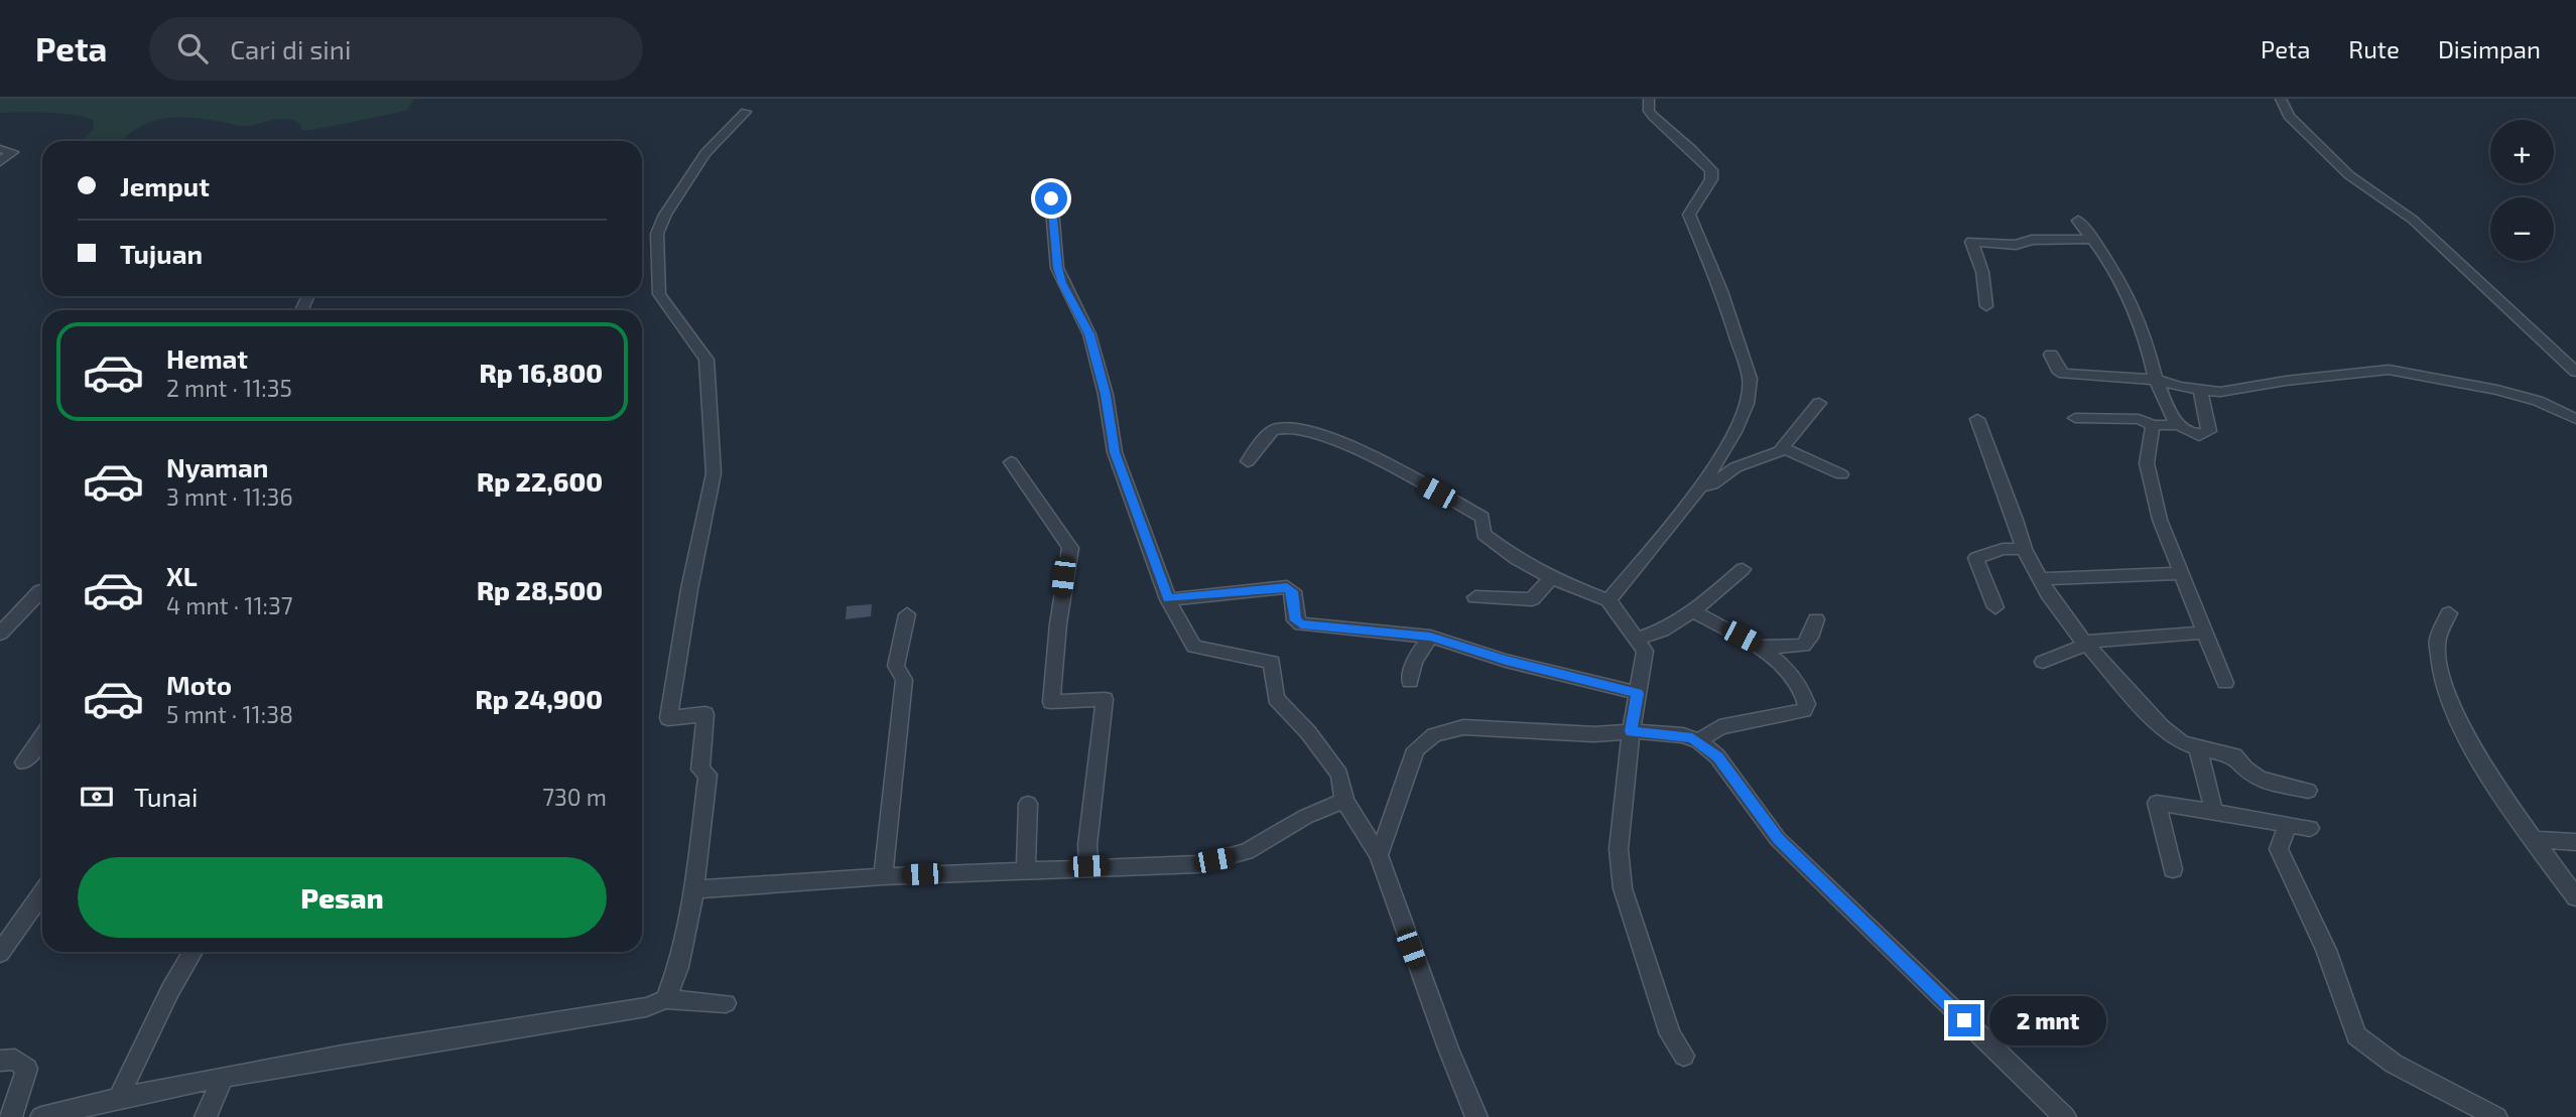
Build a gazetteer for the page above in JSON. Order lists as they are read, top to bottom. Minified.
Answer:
{"page":{"header":"Peta","search":"Cari di sini","nav":["Peta","Rute","Disimpan"],"map_buttons":["+","−"],"banner":["Jemput","Tujuan"],"list":[{"name":"Hemat","note":"2 mnt · 11:35","value":"Rp 16,800"},{"name":"Nyaman","note":"3 mnt · 11:36","value":"Rp 22,600"},{"name":"XL","note":"4 mnt · 11:37","value":"Rp 28,500"},{"name":"Moto","note":"5 mnt · 11:38","value":"Rp 24,900"}],"pay":["Tunai","730 m"],"buttons":"Pesan","bubble":"2 mnt"}}
